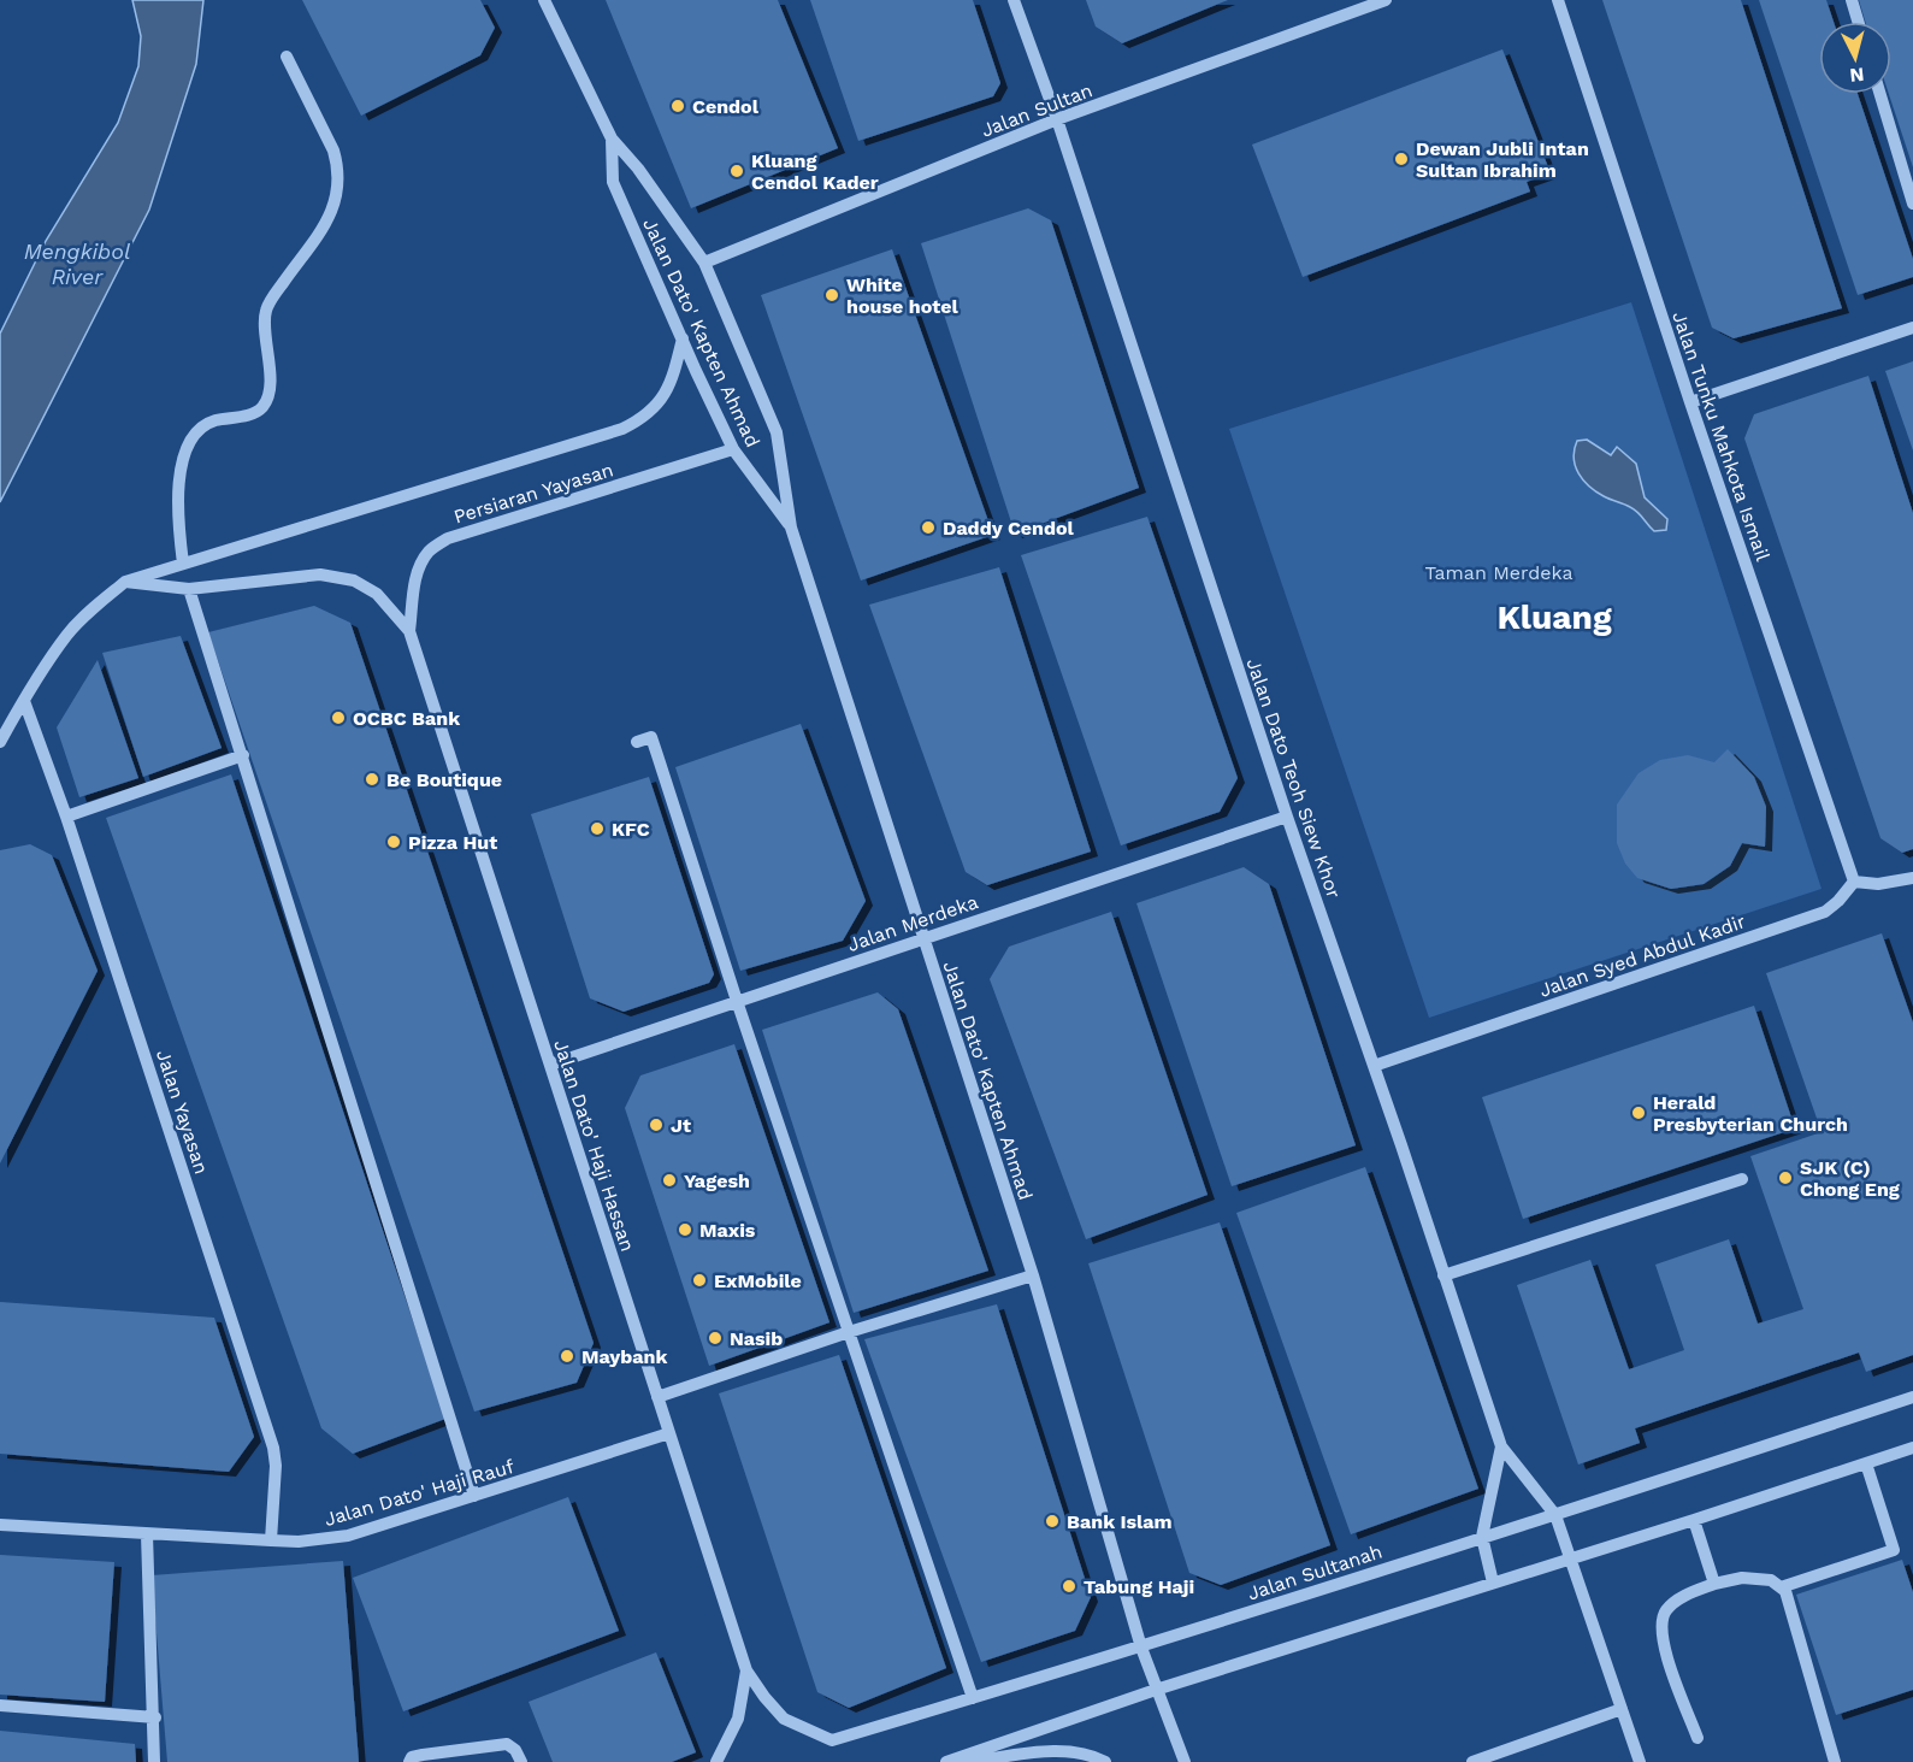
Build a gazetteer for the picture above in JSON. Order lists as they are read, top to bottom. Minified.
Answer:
{"streets":{"street":["Jalan Sultan","Jalan Dato' Kapten Ahmad","Jalan Tunku Mahkota Ismail","Persiaran Yayasan","Jalan Dato Teoh Siew Khor","Jalan Merdeka","Jalan Syed Abdul Kadir","Jalan Yayasan","Jalan Dato' Haji Hassan","Jalan Dato' Haji Rauf","Jalan Sultanah"]},"crossings":[["Jalan Sultan","Jalan Dato' Kapten Ahmad"],["Jalan Sultan","Jalan Dato Teoh Siew Khor"],["Jalan Dato' Kapten Ahmad","Persiaran Yayasan"],["Jalan Dato' Kapten Ahmad","Jalan Merdeka"],["Jalan Dato' Kapten Ahmad","Jalan Sultanah"],["Jalan Tunku Mahkota Ismail","Jalan Syed Abdul Kadir"],["Persiaran Yayasan","Jalan Yayasan"],["Persiaran Yayasan","Jalan Dato' Haji Hassan"],["Jalan Dato Teoh Siew Khor","Jalan Merdeka"],["Jalan Dato Teoh Siew Khor","Jalan Syed Abdul Kadir"],["Jalan Merdeka","Jalan Dato' Haji Hassan"],["Jalan Yayasan","Jalan Dato' Haji Rauf"],["Jalan Dato' Haji Hassan","Jalan Dato' Haji Rauf"],["Jalan Dato' Haji Hassan","Jalan Sultanah"]],"districts":["Kluang"],"water":["Mengkibol River"],"parks":["Taman Merdeka"],"places":["Cendol","Dewan Jubli Intan Sultan Ibrahim","Kluang Cendol Kader","White house hotel","Daddy Cendol","OCBC Bank","Be Boutique","KFC","Pizza Hut","Herald Presbyterian Church","Jt","SJK (C) Chong Eng","Yagesh","Maxis","ExMobile","Nasib","Maybank","Bank Islam","Tabung Haji"],"north":"bottom"}
